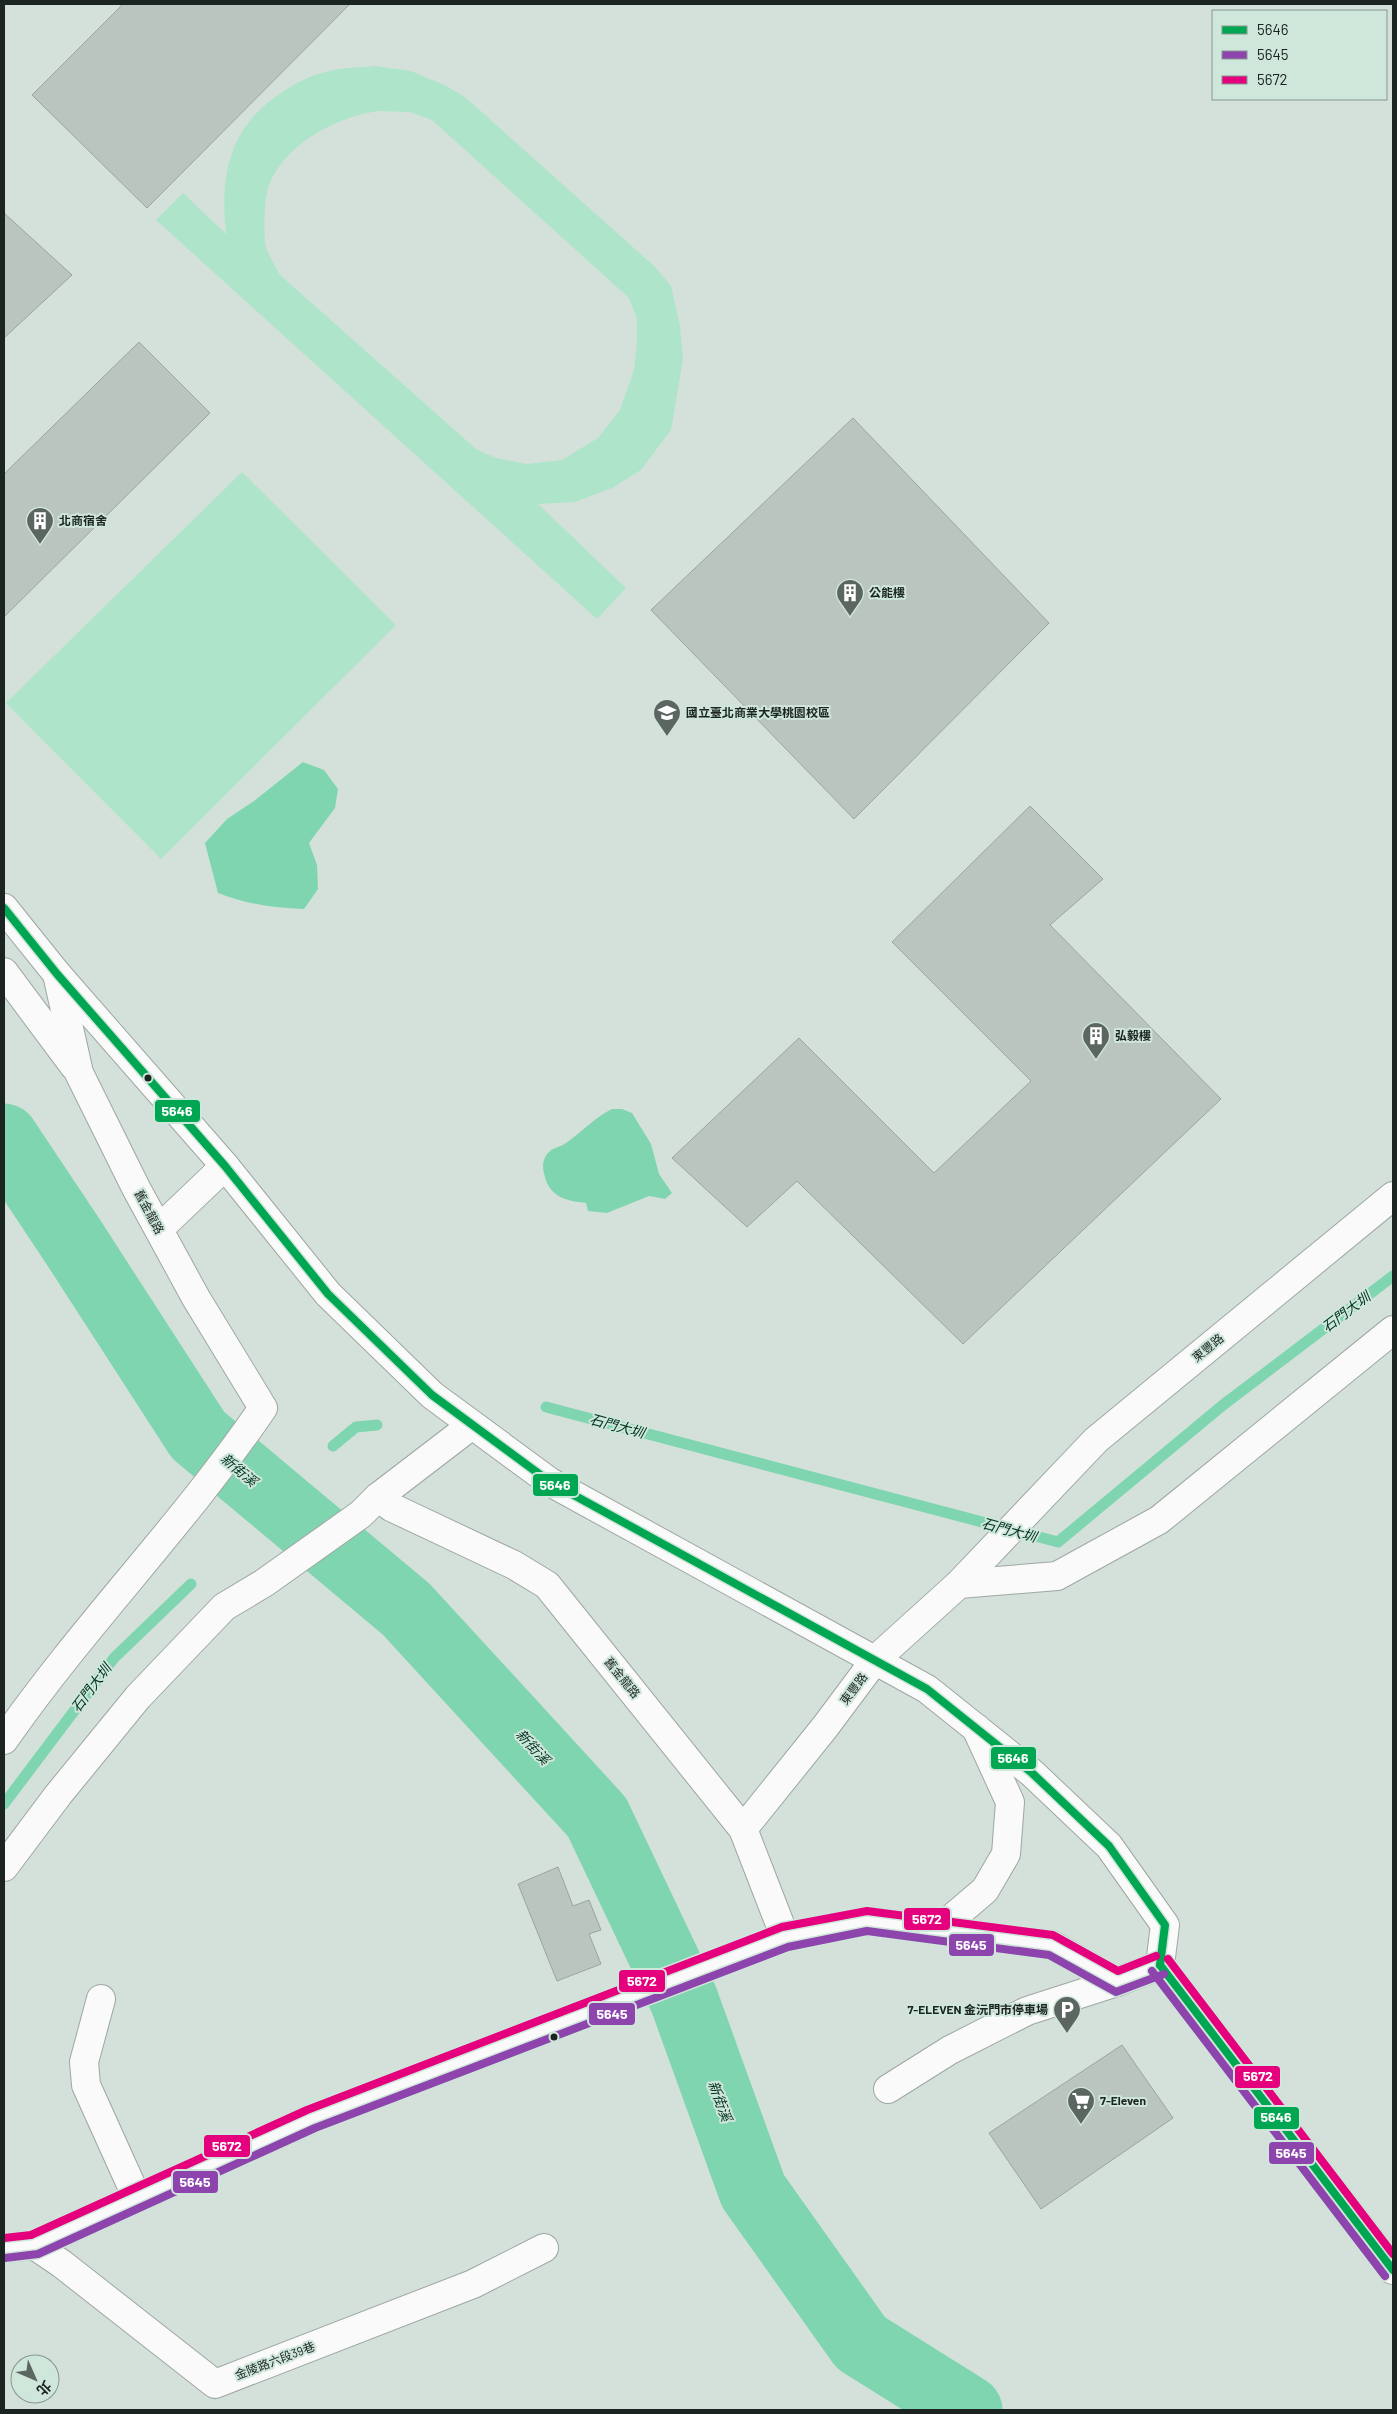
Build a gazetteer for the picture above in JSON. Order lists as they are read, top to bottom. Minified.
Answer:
{"streets":{"street":["舊金龍路","東豐路","金陵路六段39巷"]},"crossings":[["舊金龍路","東豐路"]],"water":["石門大圳","新街溪"],"places":{"building":["北商宿舍","公能樓","弘毅樓"],"school or university":["國立臺北商業大學桃園校區"],"parking":["7-ELEVEN 金沅門市停車場"],"supermarket":["7-Eleven"]},"lines":["transit line 5646","transit line 5672","transit line 5645"],"legend":["5646","5645","5672"],"north":"bottom right"}
